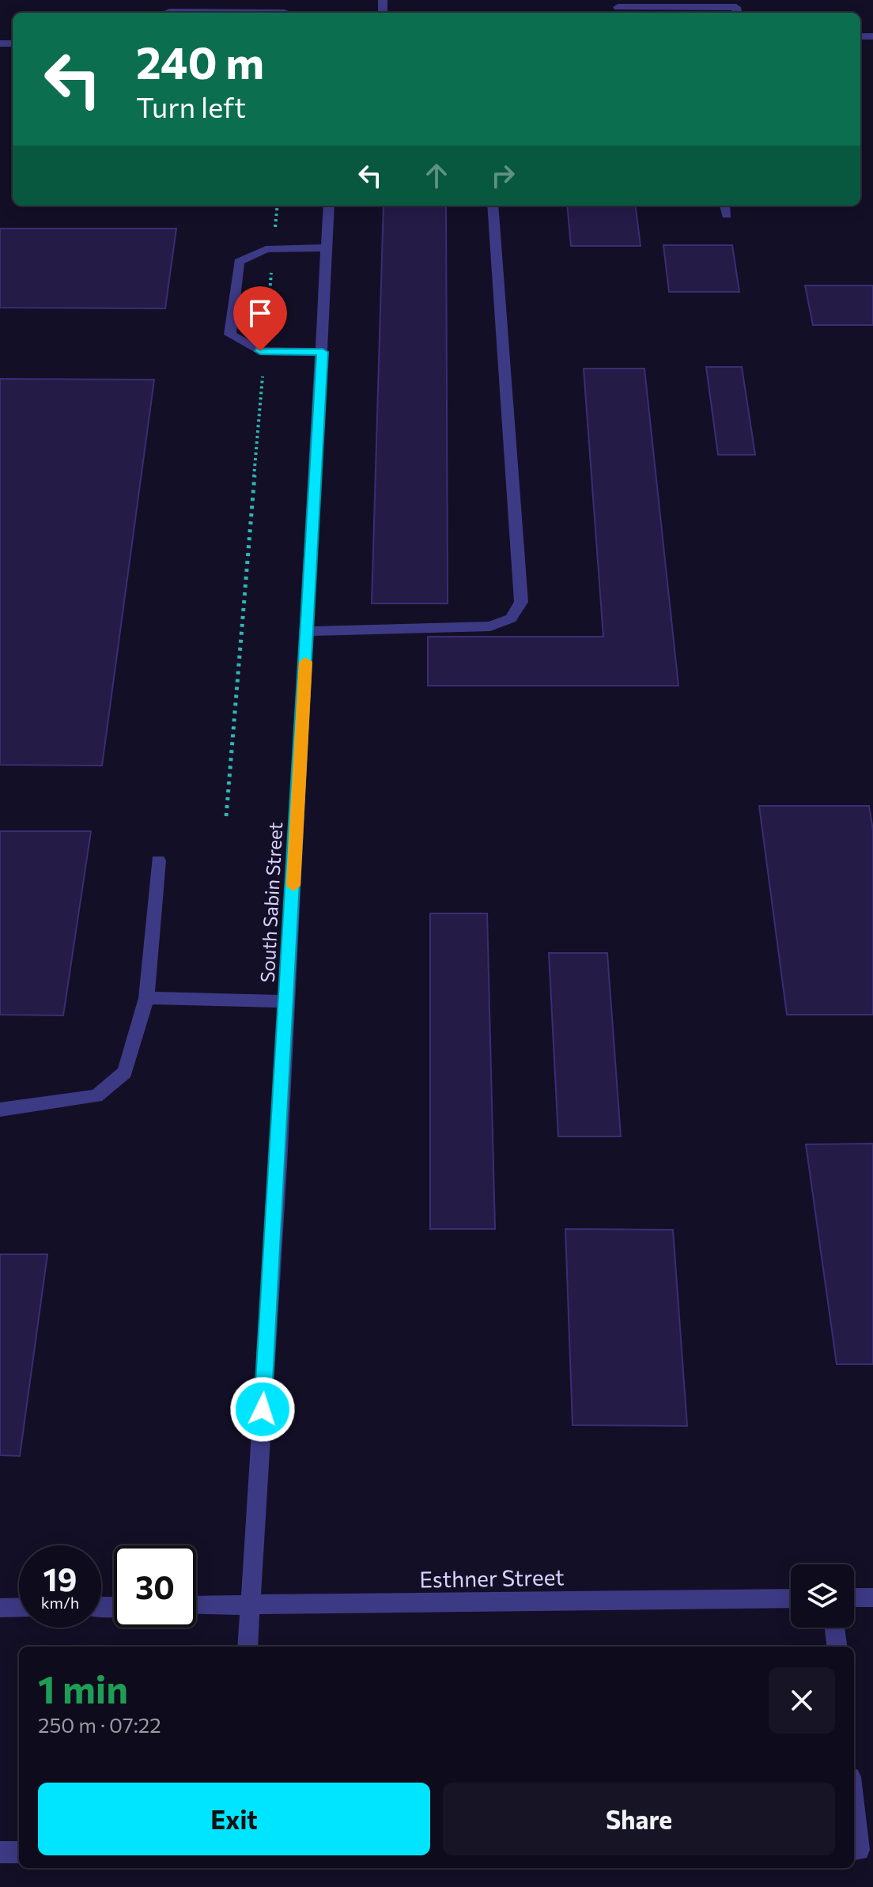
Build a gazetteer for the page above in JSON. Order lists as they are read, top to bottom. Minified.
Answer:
{"streets":{"street":["South Sabin Street","Esthner Street"]},"crossings":[["South Sabin Street","Esthner Street"]],"page":{"turn":["240 m","Turn left"],"speed":"19 km/h","limit":"30","heading":["1 min","250 m · 07:22"],"buttons":["Exit","Share"]}}
